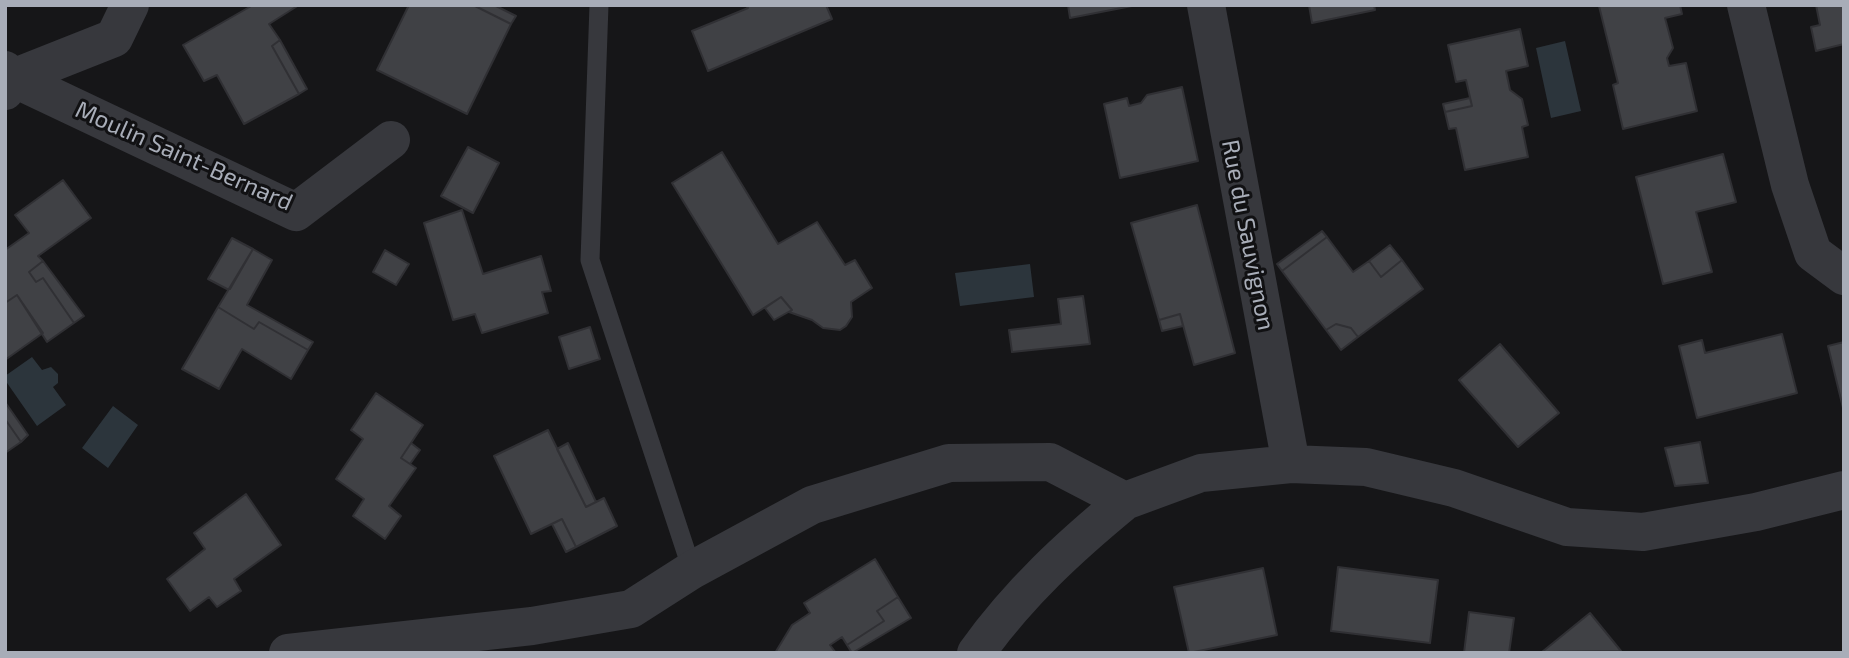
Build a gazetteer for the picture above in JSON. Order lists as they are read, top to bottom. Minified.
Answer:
{"streets":{"street":["Moulin Saint-Bernard","Rue du Sauvignon"]}}
